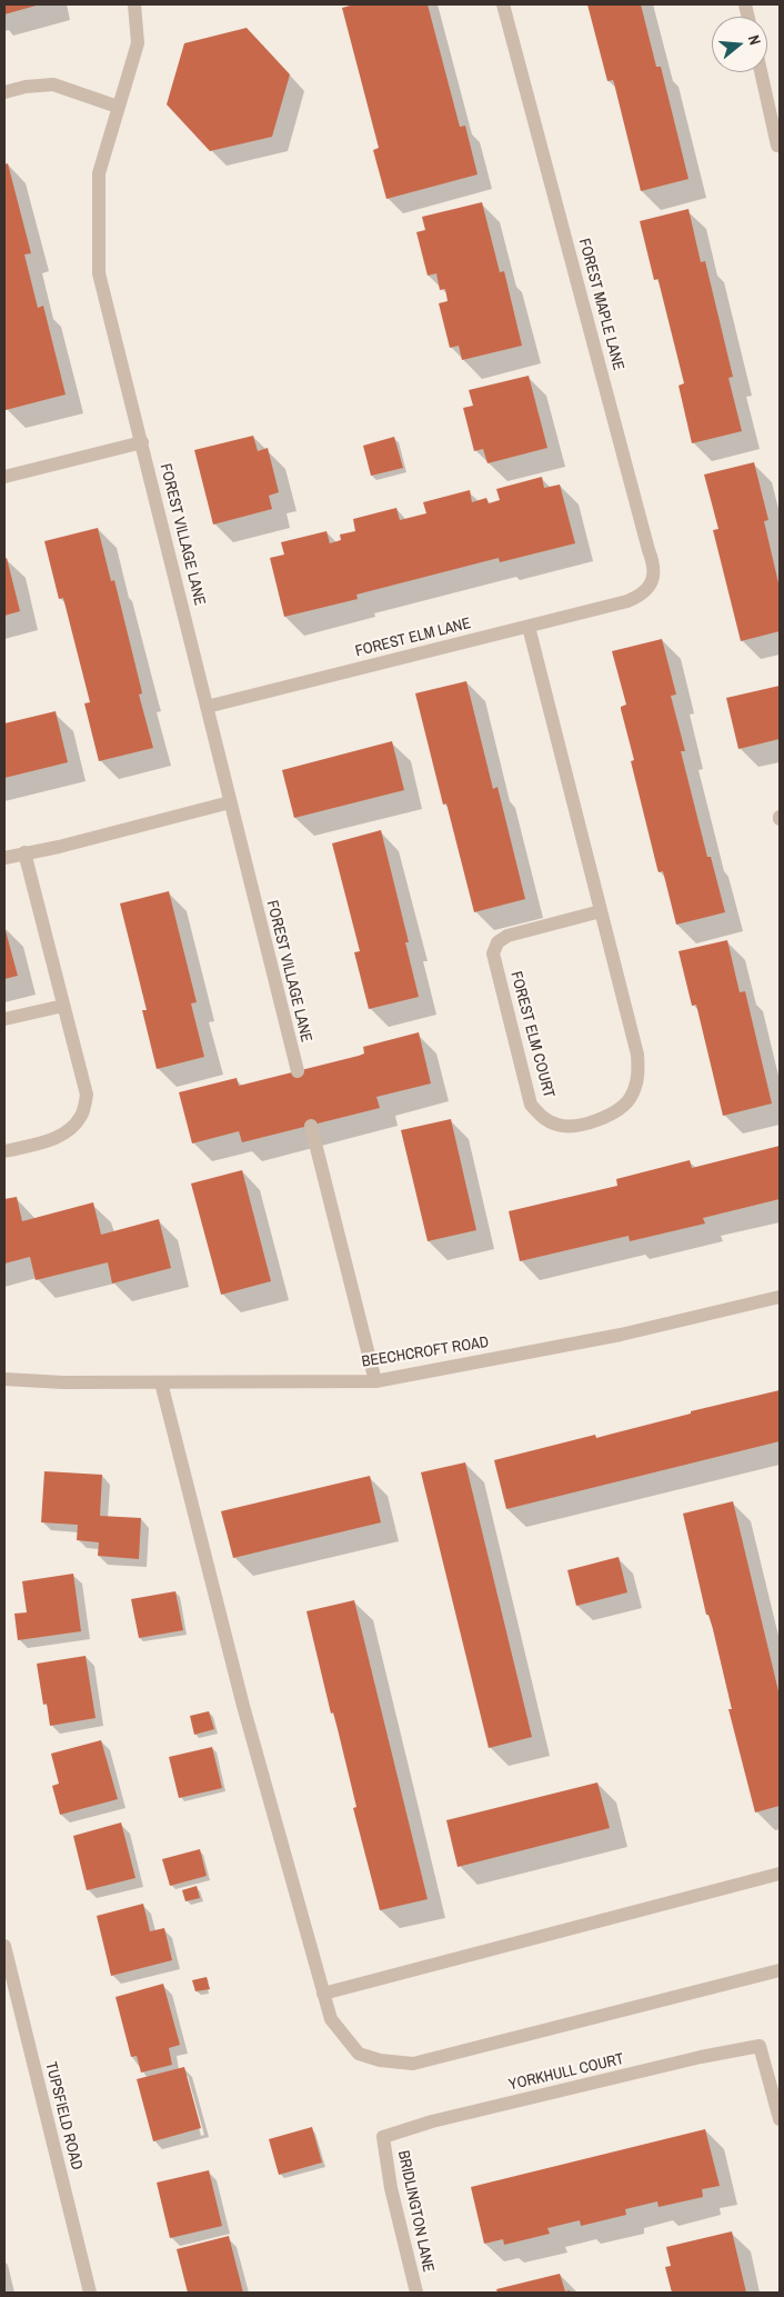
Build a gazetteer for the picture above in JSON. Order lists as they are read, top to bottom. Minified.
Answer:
{"streets":{"street":["FOREST MAPLE LANE","FOREST VILLAGE LANE","FOREST ELM LANE","FOREST ELM COURT","BEECHCROFT ROAD","YORKHULL COURT","TUPSFIELD ROAD","BRIDLINGTON LANE"]},"crossings":[["FOREST MAPLE LANE","FOREST ELM LANE"],["FOREST VILLAGE LANE","FOREST ELM LANE"],["FOREST ELM LANE","FOREST ELM COURT"],["YORKHULL COURT","BRIDLINGTON LANE"]],"north":"right"}
